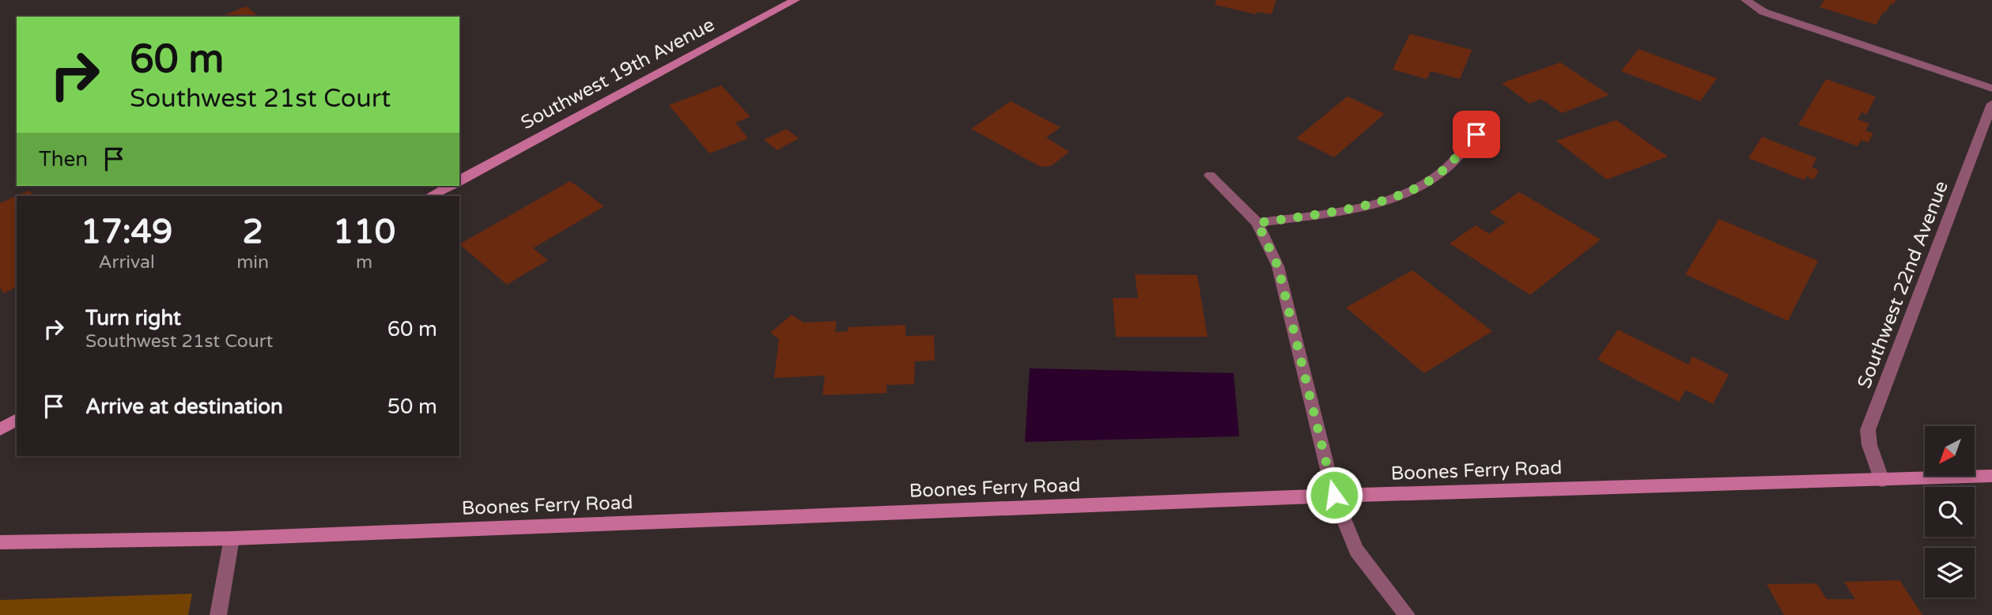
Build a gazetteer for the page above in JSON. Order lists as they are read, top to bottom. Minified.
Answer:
{"streets":{"main road":["Southwest 19th Avenue","Boones Ferry Road"],"street":["Southwest 22nd Avenue"]},"crossings":[["Southwest 22nd Avenue","Boones Ferry Road"]],"north":"bottom left","page":{"turn":["60 m","Southwest 21st Court"],"then":"Then","eta":["17:49","Arrival","2","min","110","m"],"list":[{"name":"Turn right","note":"Southwest 21st Court","value":"60 m"},{"name":"Arrive at destination","value":"50 m"}]}}
